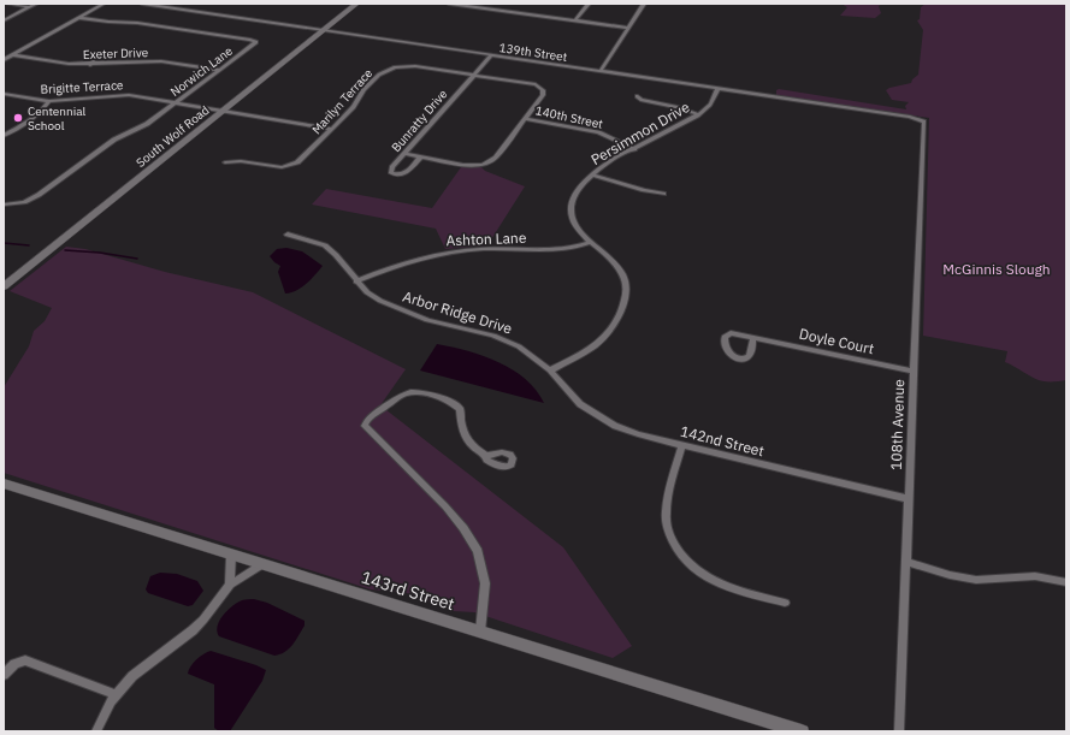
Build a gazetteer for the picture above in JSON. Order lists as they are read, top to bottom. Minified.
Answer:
{"streets":{"main road":["South Wolf Road","143rd Street"],"street":["139th Street","Exeter Drive","Norwich Lane","Brigitte Terrace","Marilyn Terrace","140th Street","Bunratty Drive","Persimmon Drive","Ashton Lane","Arbor Ridge Drive","Doyle Court","108th Avenue","142nd Street"]},"crossings":[["139th Street","Bunratty Drive"],["139th Street","Persimmon Drive"],["139th Street","South Wolf Road"],["139th Street","108th Avenue"],["Exeter Drive","Norwich Lane"],["Norwich Lane","Brigitte Terrace"],["Brigitte Terrace","Marilyn Terrace"],["Brigitte Terrace","South Wolf Road"],["Marilyn Terrace","140th Street"],["Marilyn Terrace","Bunratty Drive"],["140th Street","Persimmon Drive"],["Persimmon Drive","Ashton Lane"],["Persimmon Drive","Arbor Ridge Drive"],["Persimmon Drive","142nd Street"],["Ashton Lane","Arbor Ridge Drive"],["Arbor Ridge Drive","142nd Street"],["Doyle Court","108th Avenue"],["108th Avenue","142nd Street"]],"parks":["McGinnis Slough"],"places":["Centennial School"]}
